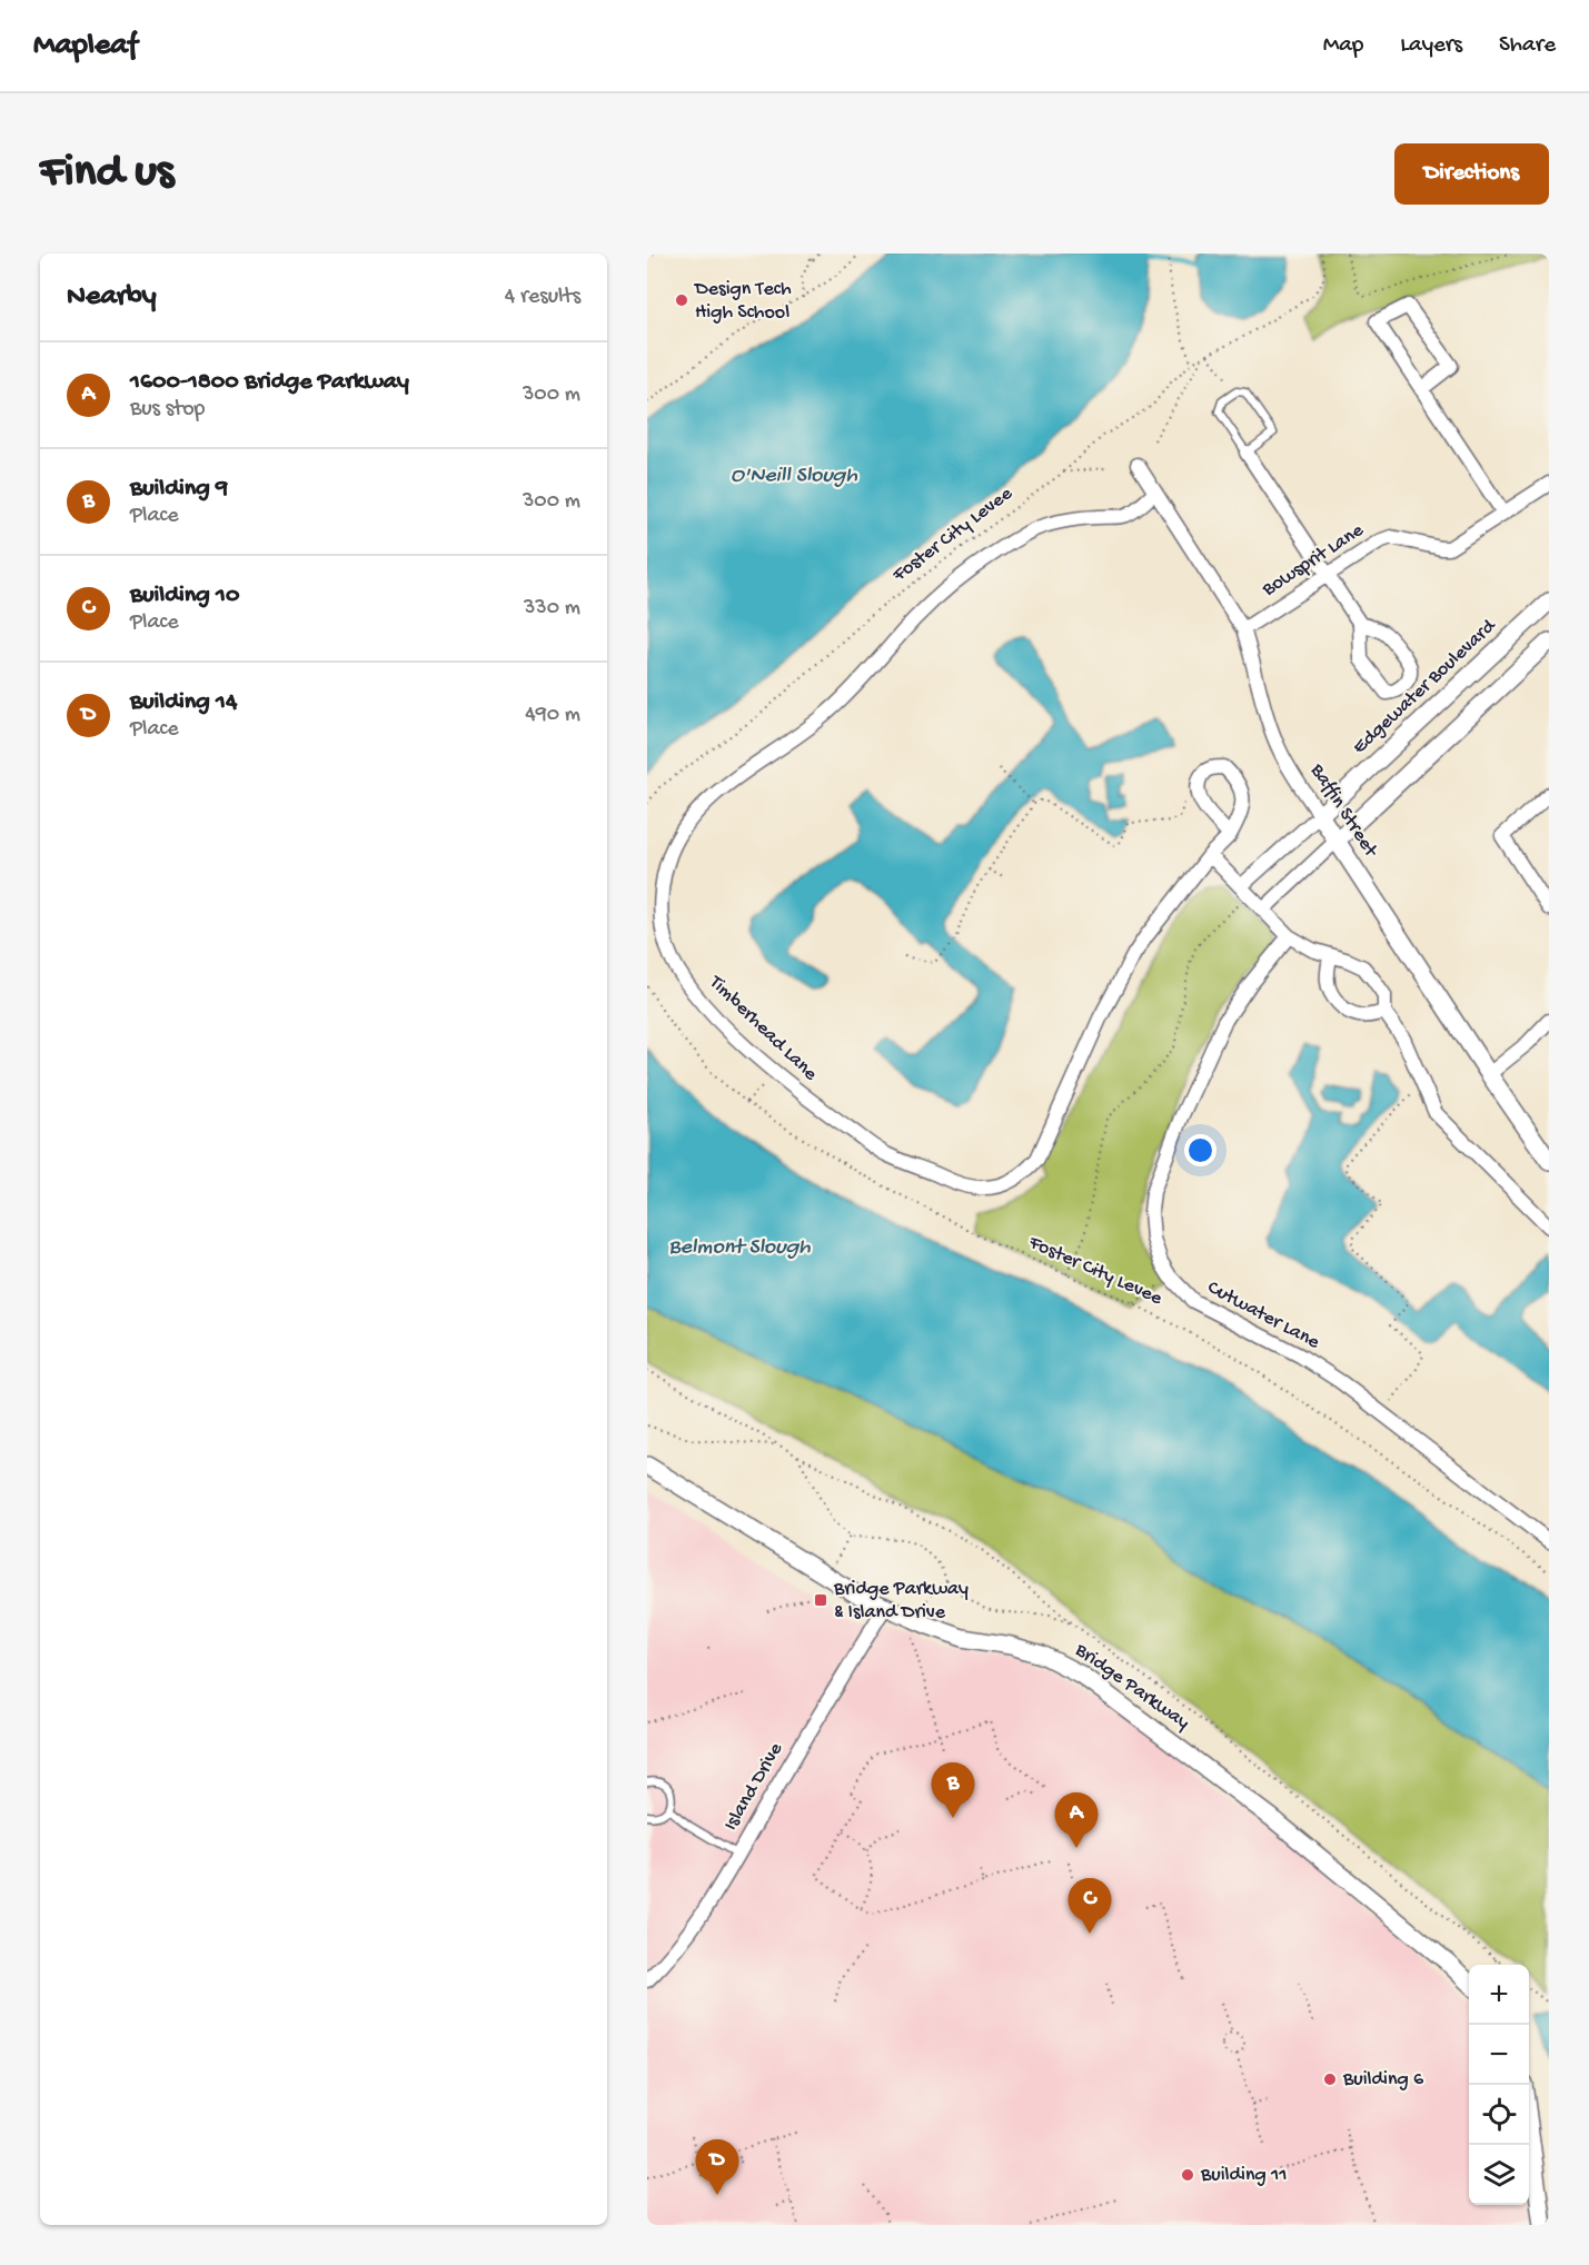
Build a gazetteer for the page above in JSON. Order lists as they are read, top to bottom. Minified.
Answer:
{"streets":{"street":["Bowsprit Lane","Edgewater Boulevard","Baffin Street","Timberhead Lane","Cutwater Lane","Bridge Parkway","Island Drive"],"path":["Foster City Levee"]},"crossings":[["Bowsprit Lane","Baffin Street"],["Edgewater Boulevard","Baffin Street"],["Baffin Street","Timberhead Lane"],["Bridge Parkway","Island Drive"]],"water":["O'Neill Slough","Belmont Slough"],"places":{"other":["Design Tech High School","Building 6","Building 11"],"transit":["Bridge Parkway & Island Drive"]},"page":{"header":"Mapleaf","nav":["Map","Layers","Share"],"buttons":"Directions","title":"Find us","heading":["Nearby","4 results"],"list":[{"mark":"A","name":"1600-1800 Bridge Parkway","note":"Bus stop","value":"300 m"},{"mark":"B","name":"Building 9","note":"Place","value":"300 m"},{"mark":"C","name":"Building 10","note":"Place","value":"330 m"},{"mark":"D","name":"Building 14","note":"Place","value":"490 m"}],"pins":["B","A","C","D"],"map_buttons":["+","−"]}}
